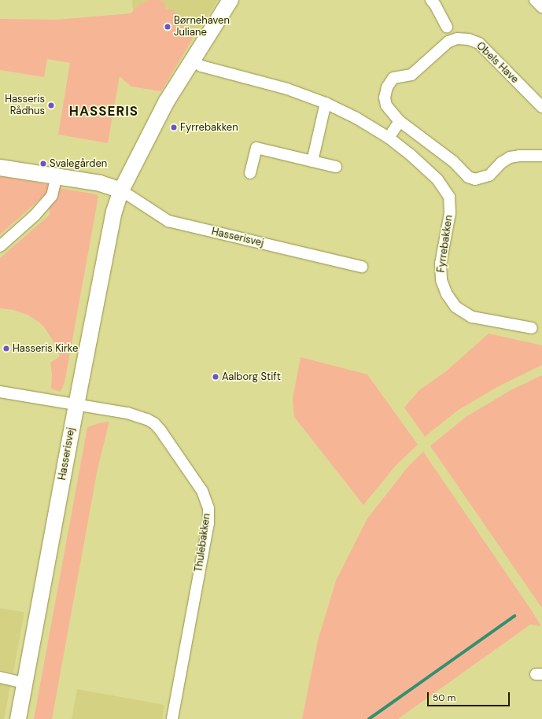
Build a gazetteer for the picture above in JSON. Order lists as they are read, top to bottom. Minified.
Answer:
{"streets":{"street":["Obels Have","Hasserisvej","Fyrrebakken","Thulebakken"]},"crossings":[["Hasserisvej","Fyrrebakken"],["Hasserisvej","Thulebakken"]],"districts":["HASSERIS"],"places":["Børnehaven Juliane","Hasseris Rådhus","Fyrrebakken","Svalegården","Hasseris Kirke","Aalborg Stift"],"scale_bar":"50 m"}
